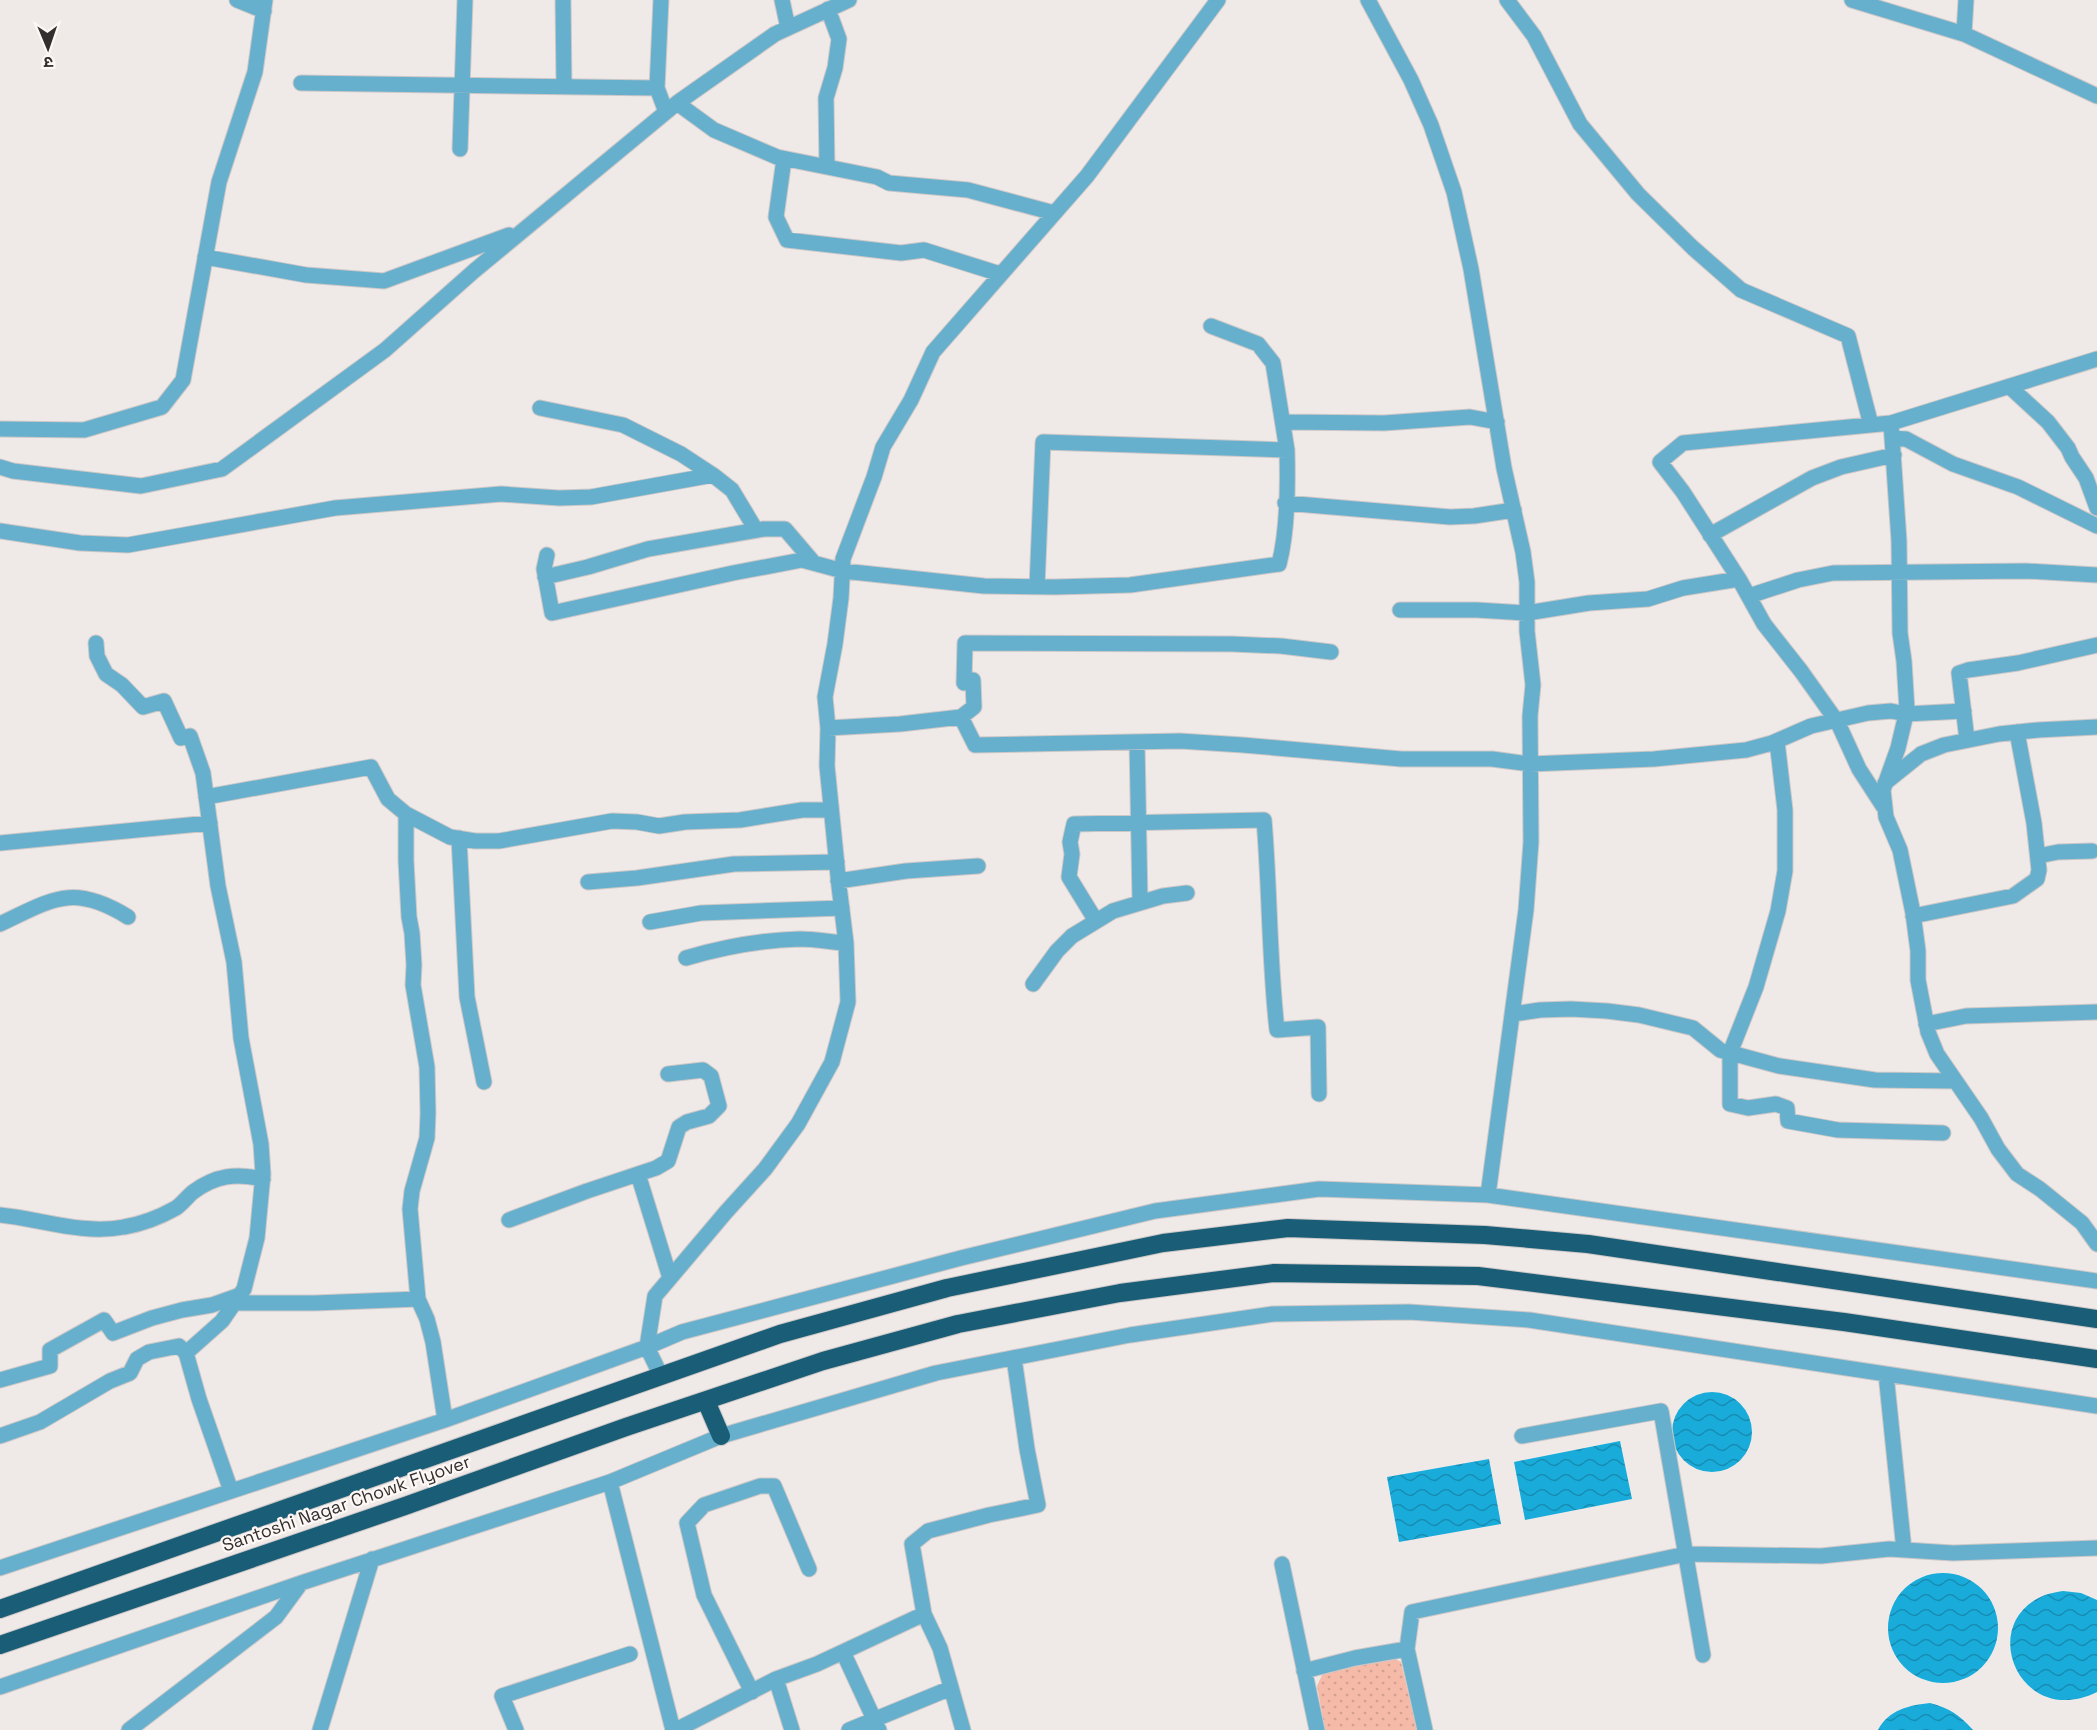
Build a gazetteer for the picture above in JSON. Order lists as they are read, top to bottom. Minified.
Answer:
{"streets":{"highway":["Santoshi Nagar Chowk Flyover"]},"north":"bottom"}
